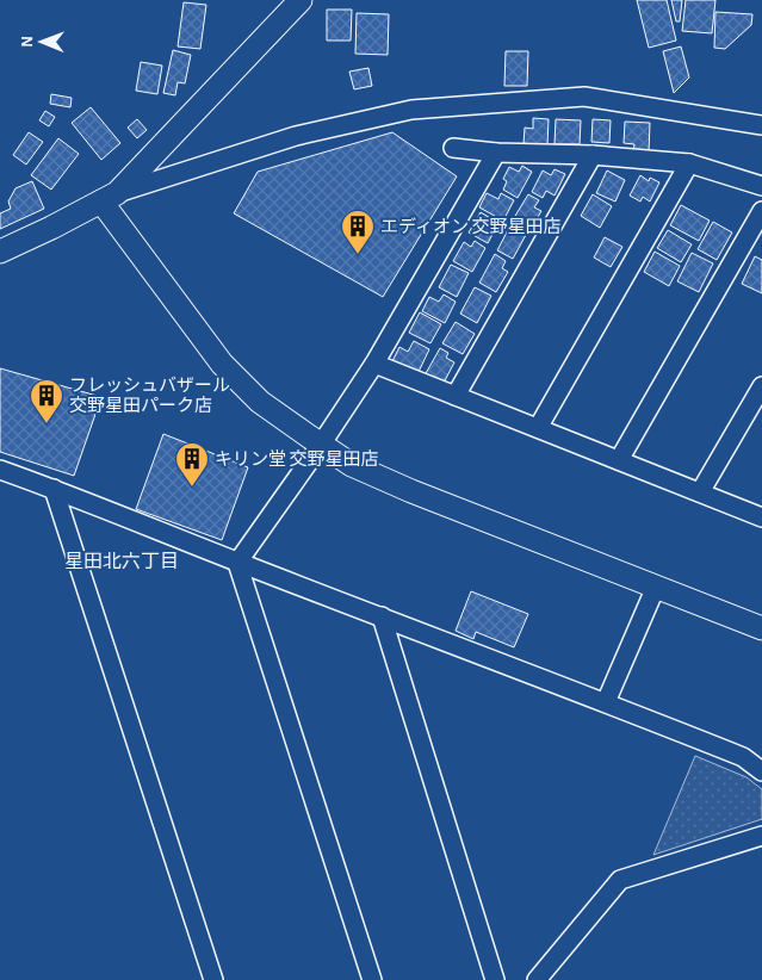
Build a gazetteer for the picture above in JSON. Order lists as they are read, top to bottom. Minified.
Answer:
{"districts":["星田北六丁目"],"places":{"building":["エディオン 交野星田店","フレッシュバザール 交野星田パーク店","キリン堂 交野星田店"]},"north":"left"}
